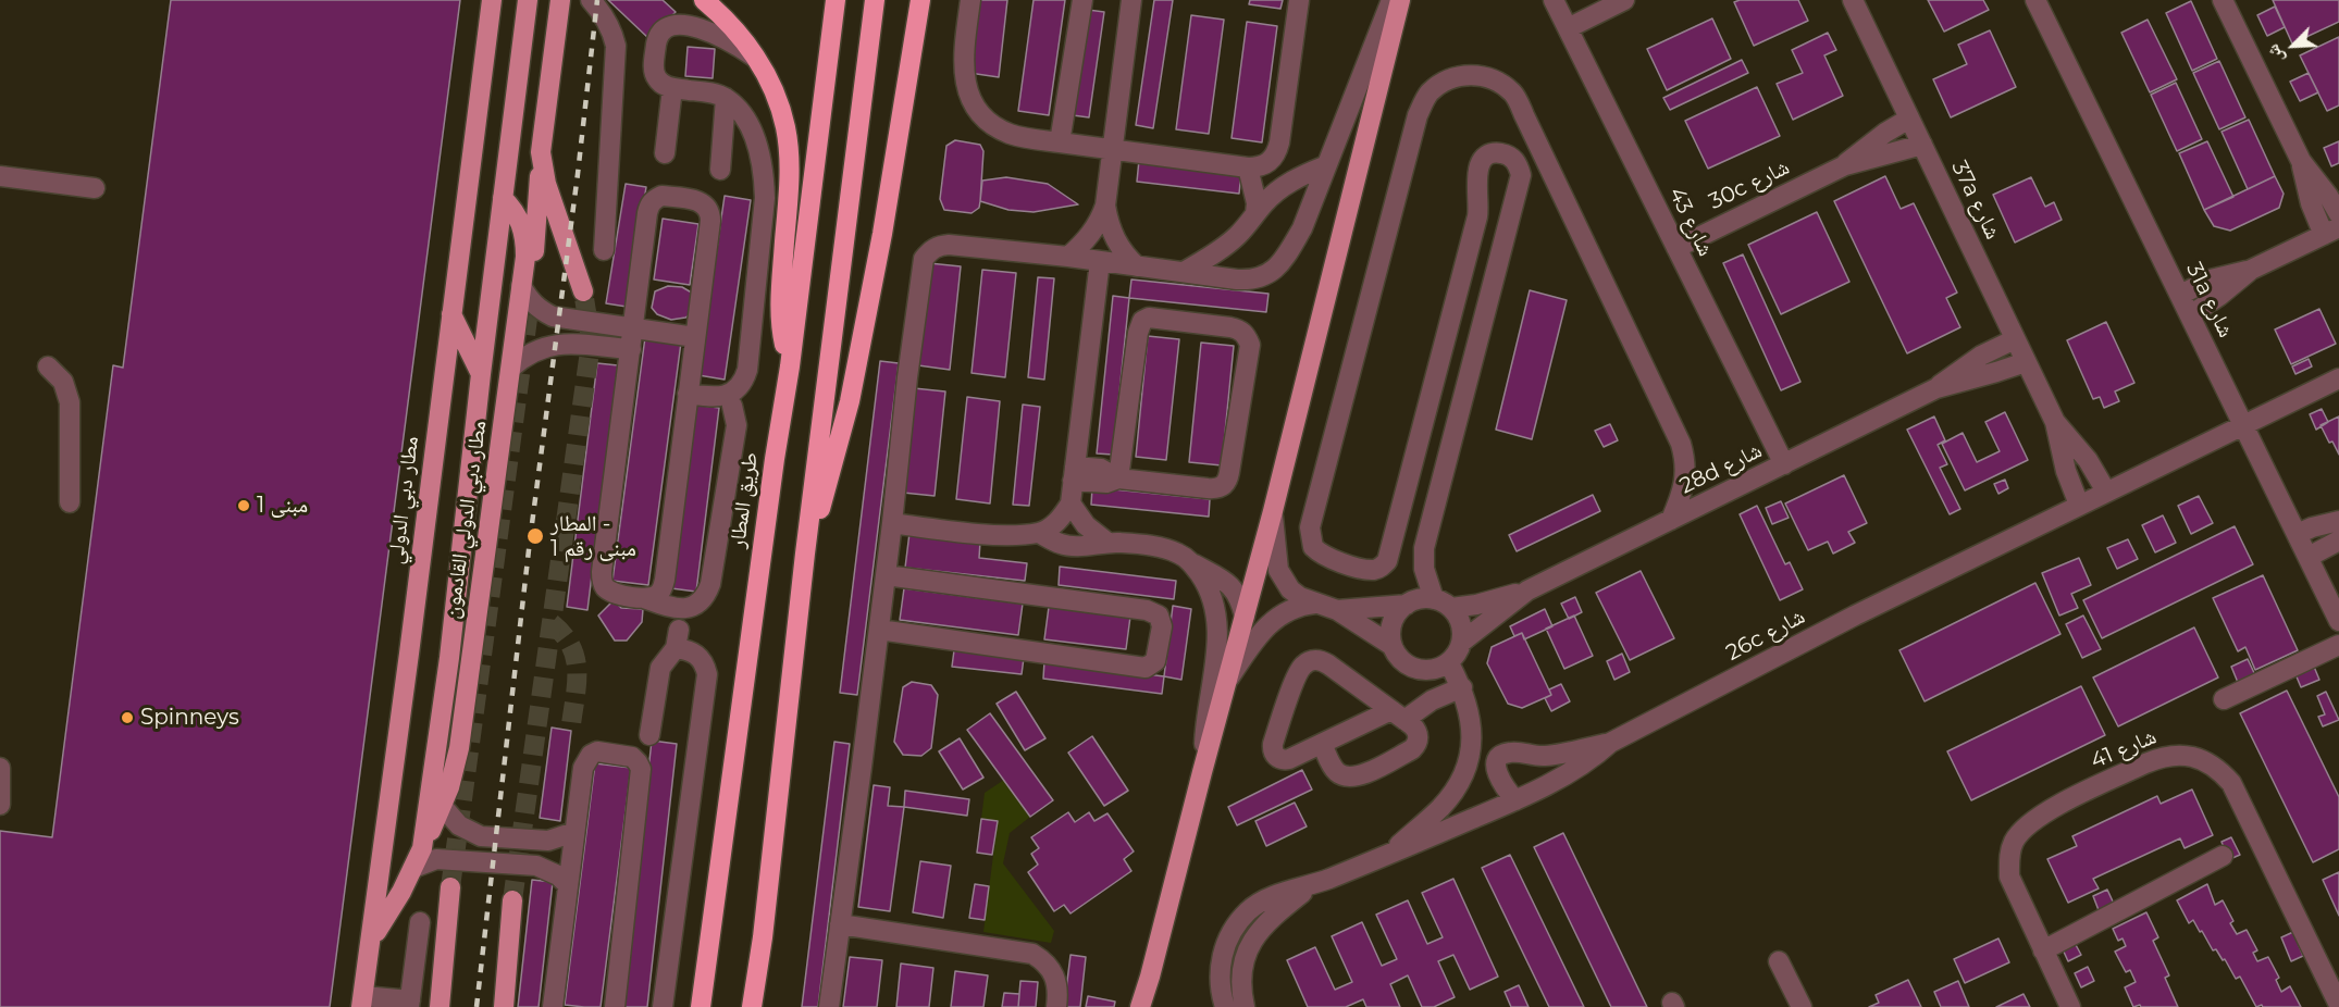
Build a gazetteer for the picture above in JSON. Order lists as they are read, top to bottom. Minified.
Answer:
{"streets":{"highway":["طريق المطار"],"main road":["مطار دبي الدولي","مطار دبي الدولي القادمون"],"street":["30c شارع","37a شارع","شارع 43","31a شارع","28d شارع","26c شارع","شارع 41"]},"crossings":[["30c شارع","37a شارع"],["30c شارع","شارع 43"],["شارع 43","28d شارع"],["31a شارع","26c شارع"],["مطار دبي الدولي","مطار دبي الدولي القادمون"]],"places":["مبنى 1","المطار - مبنى رقم 1","Spinneys"],"north":"bottom left"}
